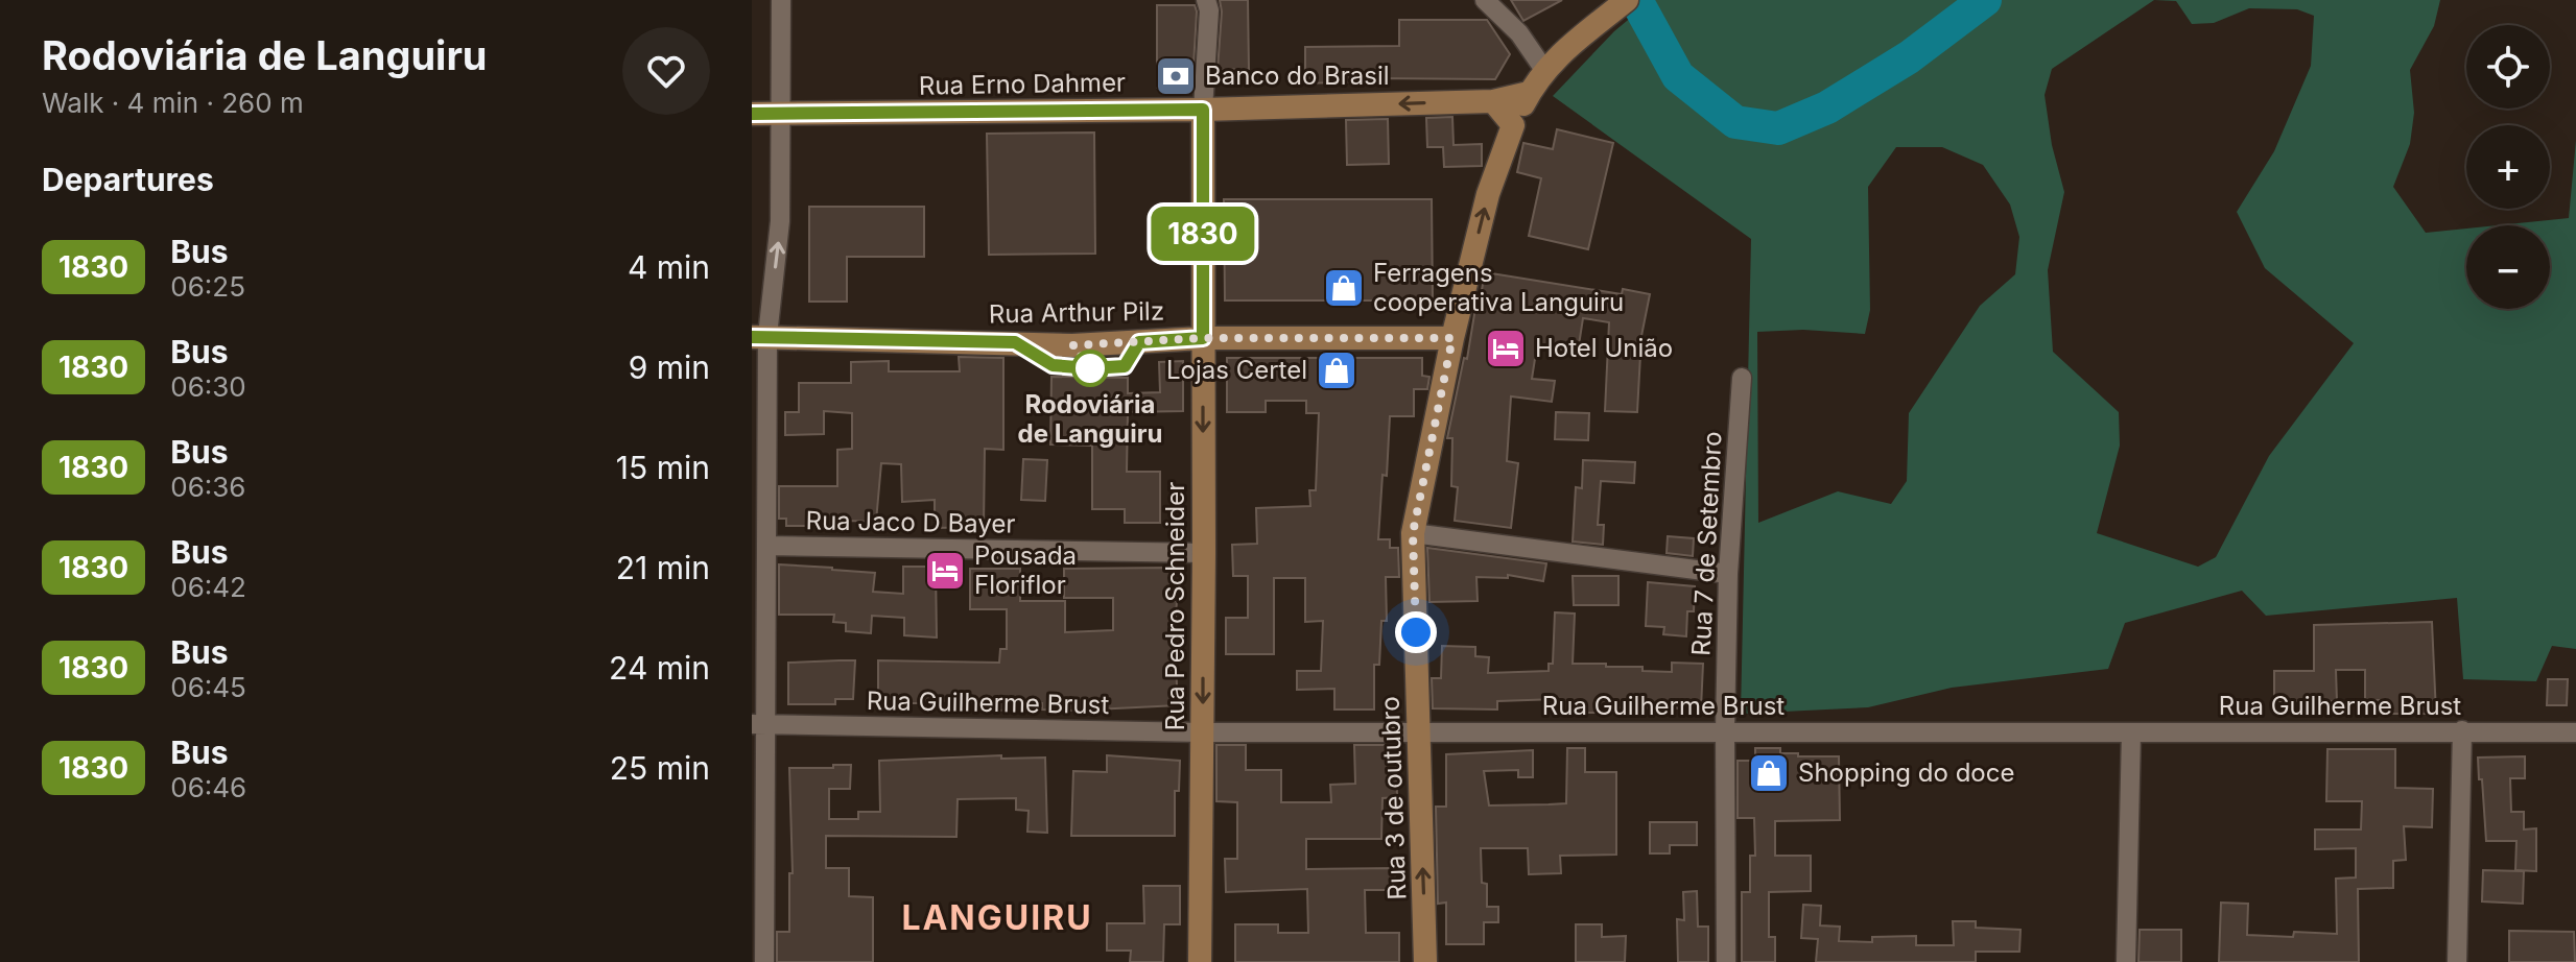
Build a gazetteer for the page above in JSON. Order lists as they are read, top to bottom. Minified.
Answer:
{"streets":{"main road":["Rua Erno Dahmer","Rua Arthur Pilz","Rua Pedro Schneider","Rua 3 de outubro"],"street":["Rua Jaco D Bayer","Rua 7 de Setembro","Rua Guilherme Brust"]},"crossings":[["Rua Erno Dahmer","Rua Pedro Schneider"],["Rua Erno Dahmer","Rua 3 de outubro"],["Rua Arthur Pilz","Rua Pedro Schneider"],["Rua Arthur Pilz","Rua 3 de outubro"],["Rua Jaco D Bayer","Rua Pedro Schneider"],["Rua 7 de Setembro","Rua Guilherme Brust"],["Rua Pedro Schneider","Rua Guilherme Brust"],["Rua Guilherme Brust","Rua 3 de outubro"]],"one_way":["Rua Erno Dahmer","Rua Pedro Schneider","Rua 3 de outubro"],"districts":["LANGUIRU"],"places":{"bank":["Banco do Brasil"],"shop":["Ferragens cooperativa Languiru","Lojas Certel","Shopping do doce"],"hotel":["Hotel União","Pousada Floriflor"],"other":["Rodoviária de Languiru"]},"lines":["bus line 1830"],"page":{"heading":[["Rodoviária de Languiru","Walk · 4 min · 260 m"],"Departures"],"on_map":"1830","map_buttons":["+","−"],"list":[{"mark":"1830","name":"Bus","note":"06:25","value":"4 min"},{"mark":"1830","name":"Bus","note":"06:30","value":"9 min"},{"mark":"1830","name":"Bus","note":"06:36","value":"15 min"},{"mark":"1830","name":"Bus","note":"06:42","value":"21 min"},{"mark":"1830","name":"Bus","note":"06:45","value":"24 min"},{"mark":"1830","name":"Bus","note":"06:46","value":"25 min"}]}}
